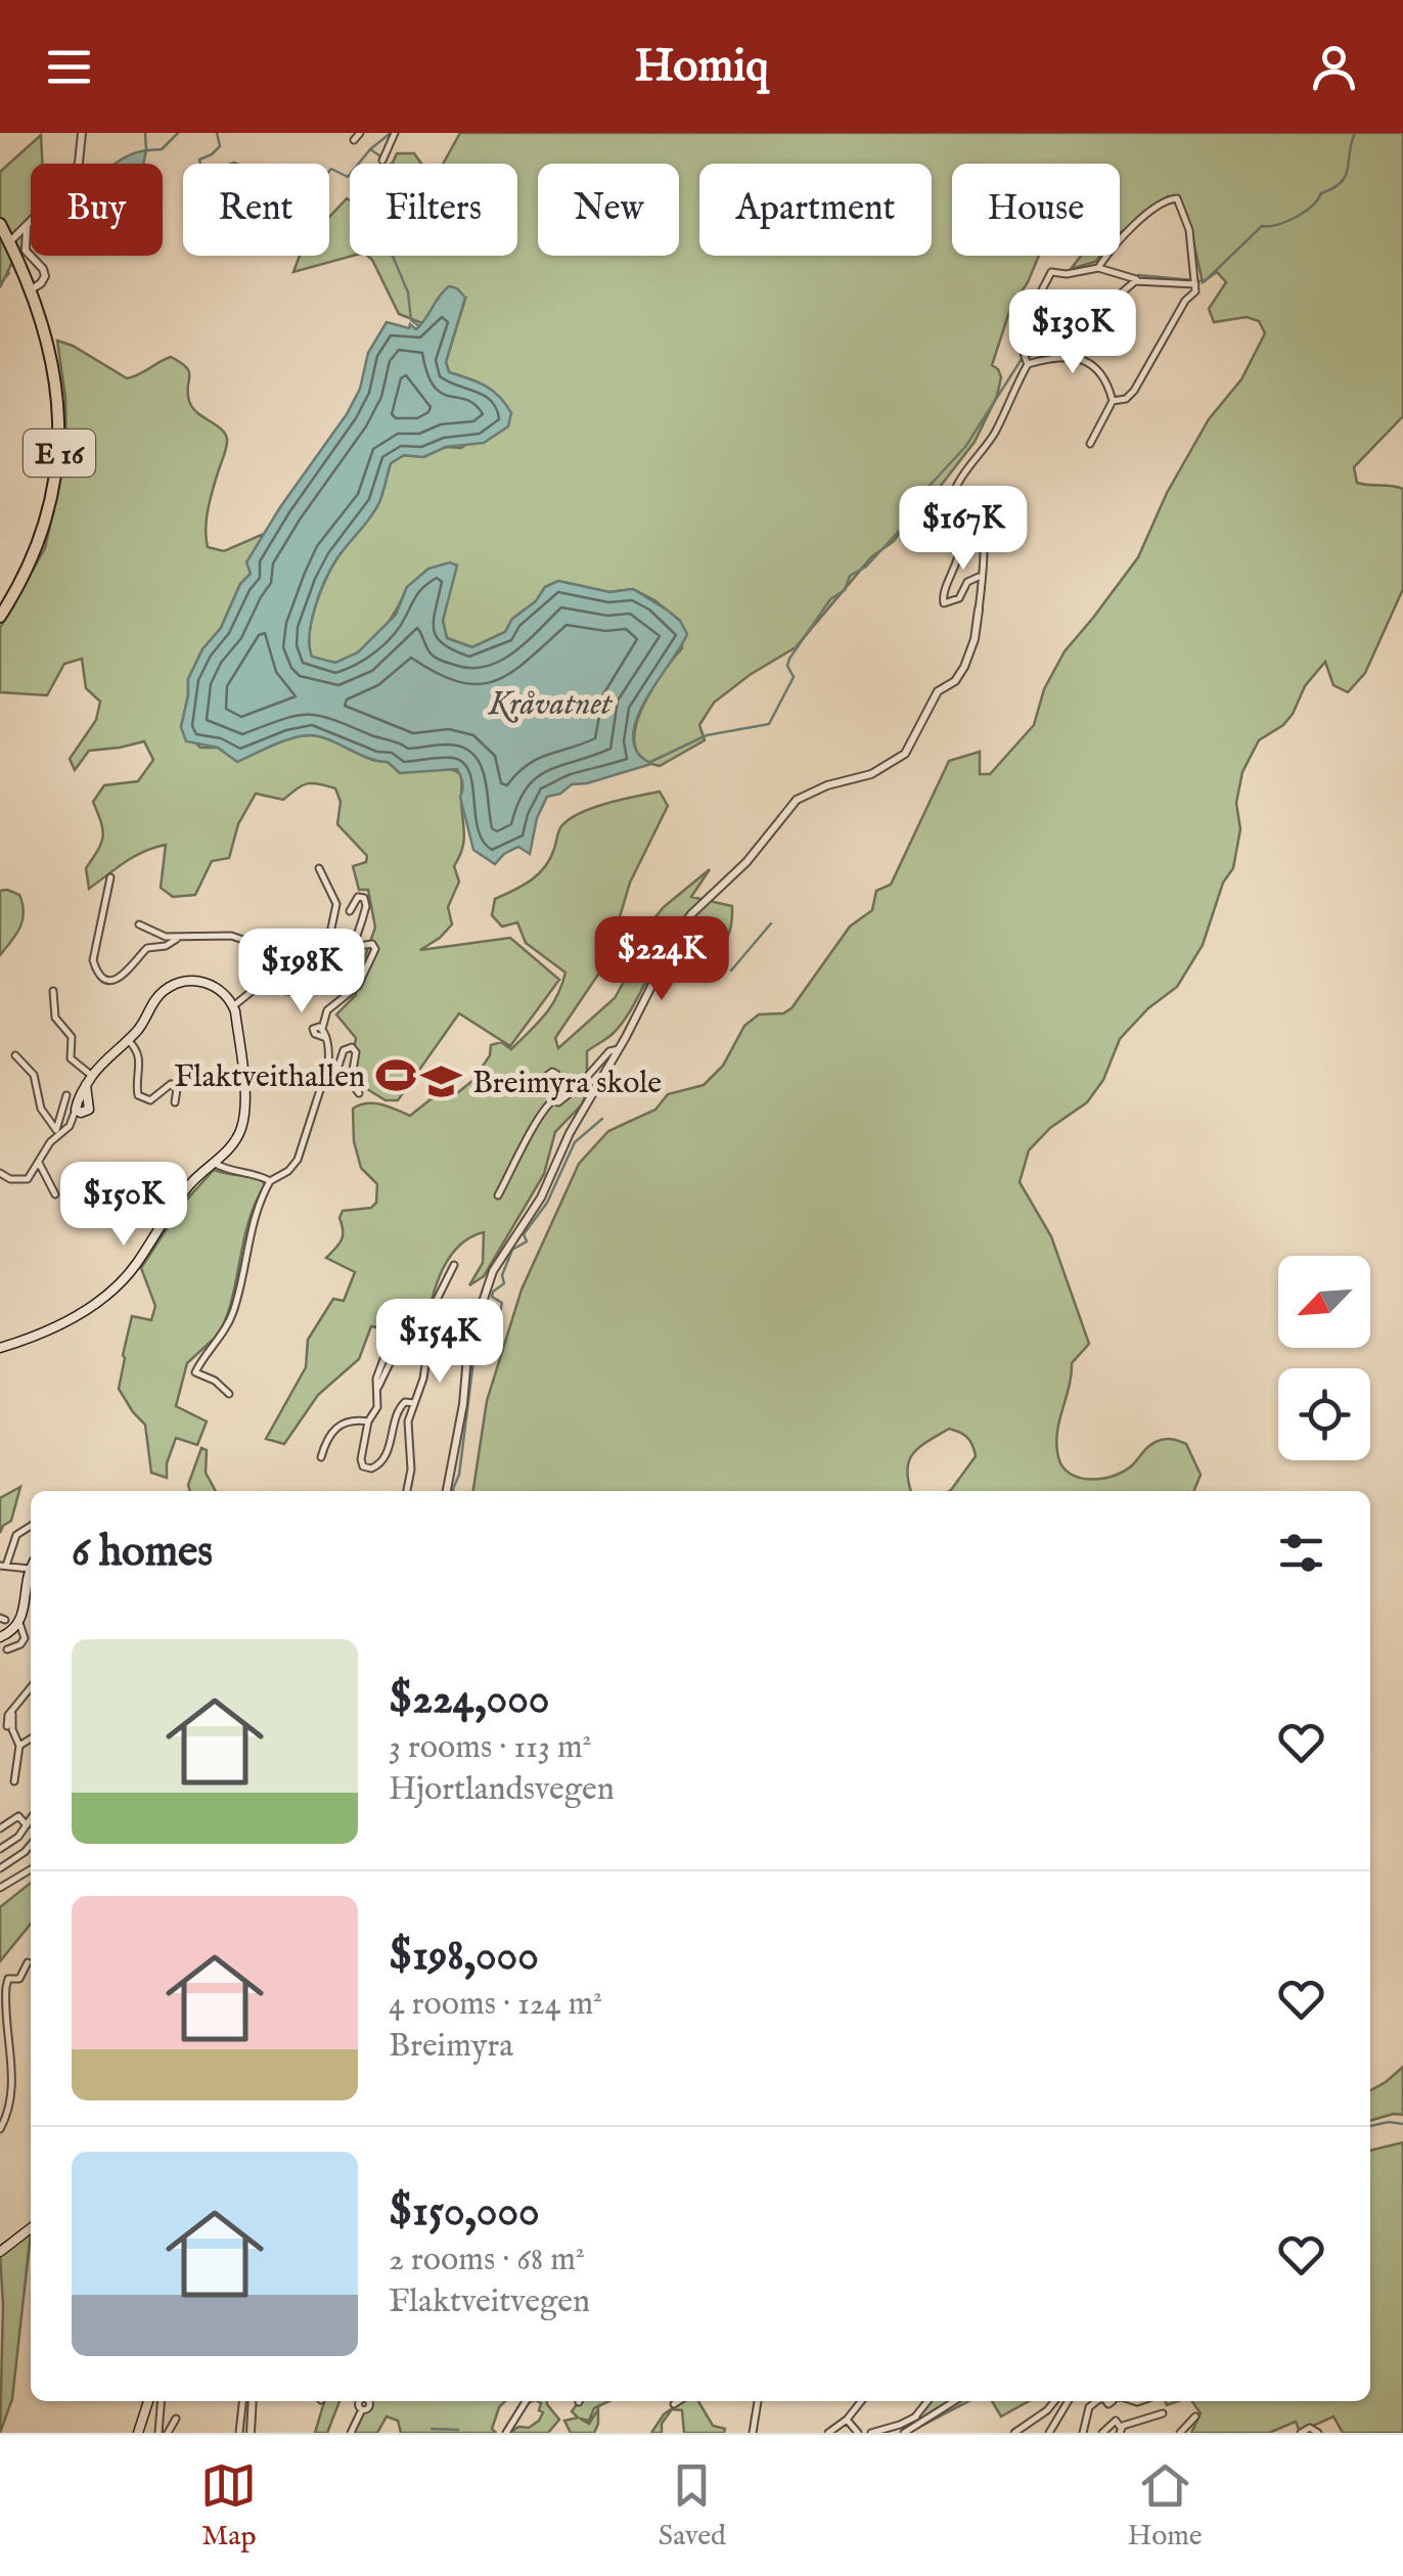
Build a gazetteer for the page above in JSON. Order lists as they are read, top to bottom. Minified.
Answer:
{"streets":{"highway":["E 16"]},"water":["Kråvatnet"],"places":{"sports":["Flaktveithallen"],"school or university":["Breimyra skole"]},"north":"bottom left","page":{"header":"Homiq","chip":["Buy","Rent","Filters","New","Apartment","House"],"price":["$130K","$167K","$224K","$198K","$150K","$154K"],"heading":"6 homes","list":[{"name":"$224,000","note":"3 rooms · 113 m² · Hjortlandsvegen"},{"name":"$198,000","note":"4 rooms · 124 m² · Breimyra"},{"name":"$150,000","note":"2 rooms · 68 m² · Flaktveitvegen"}],"tabs":["Map","Saved","Home"]}}
